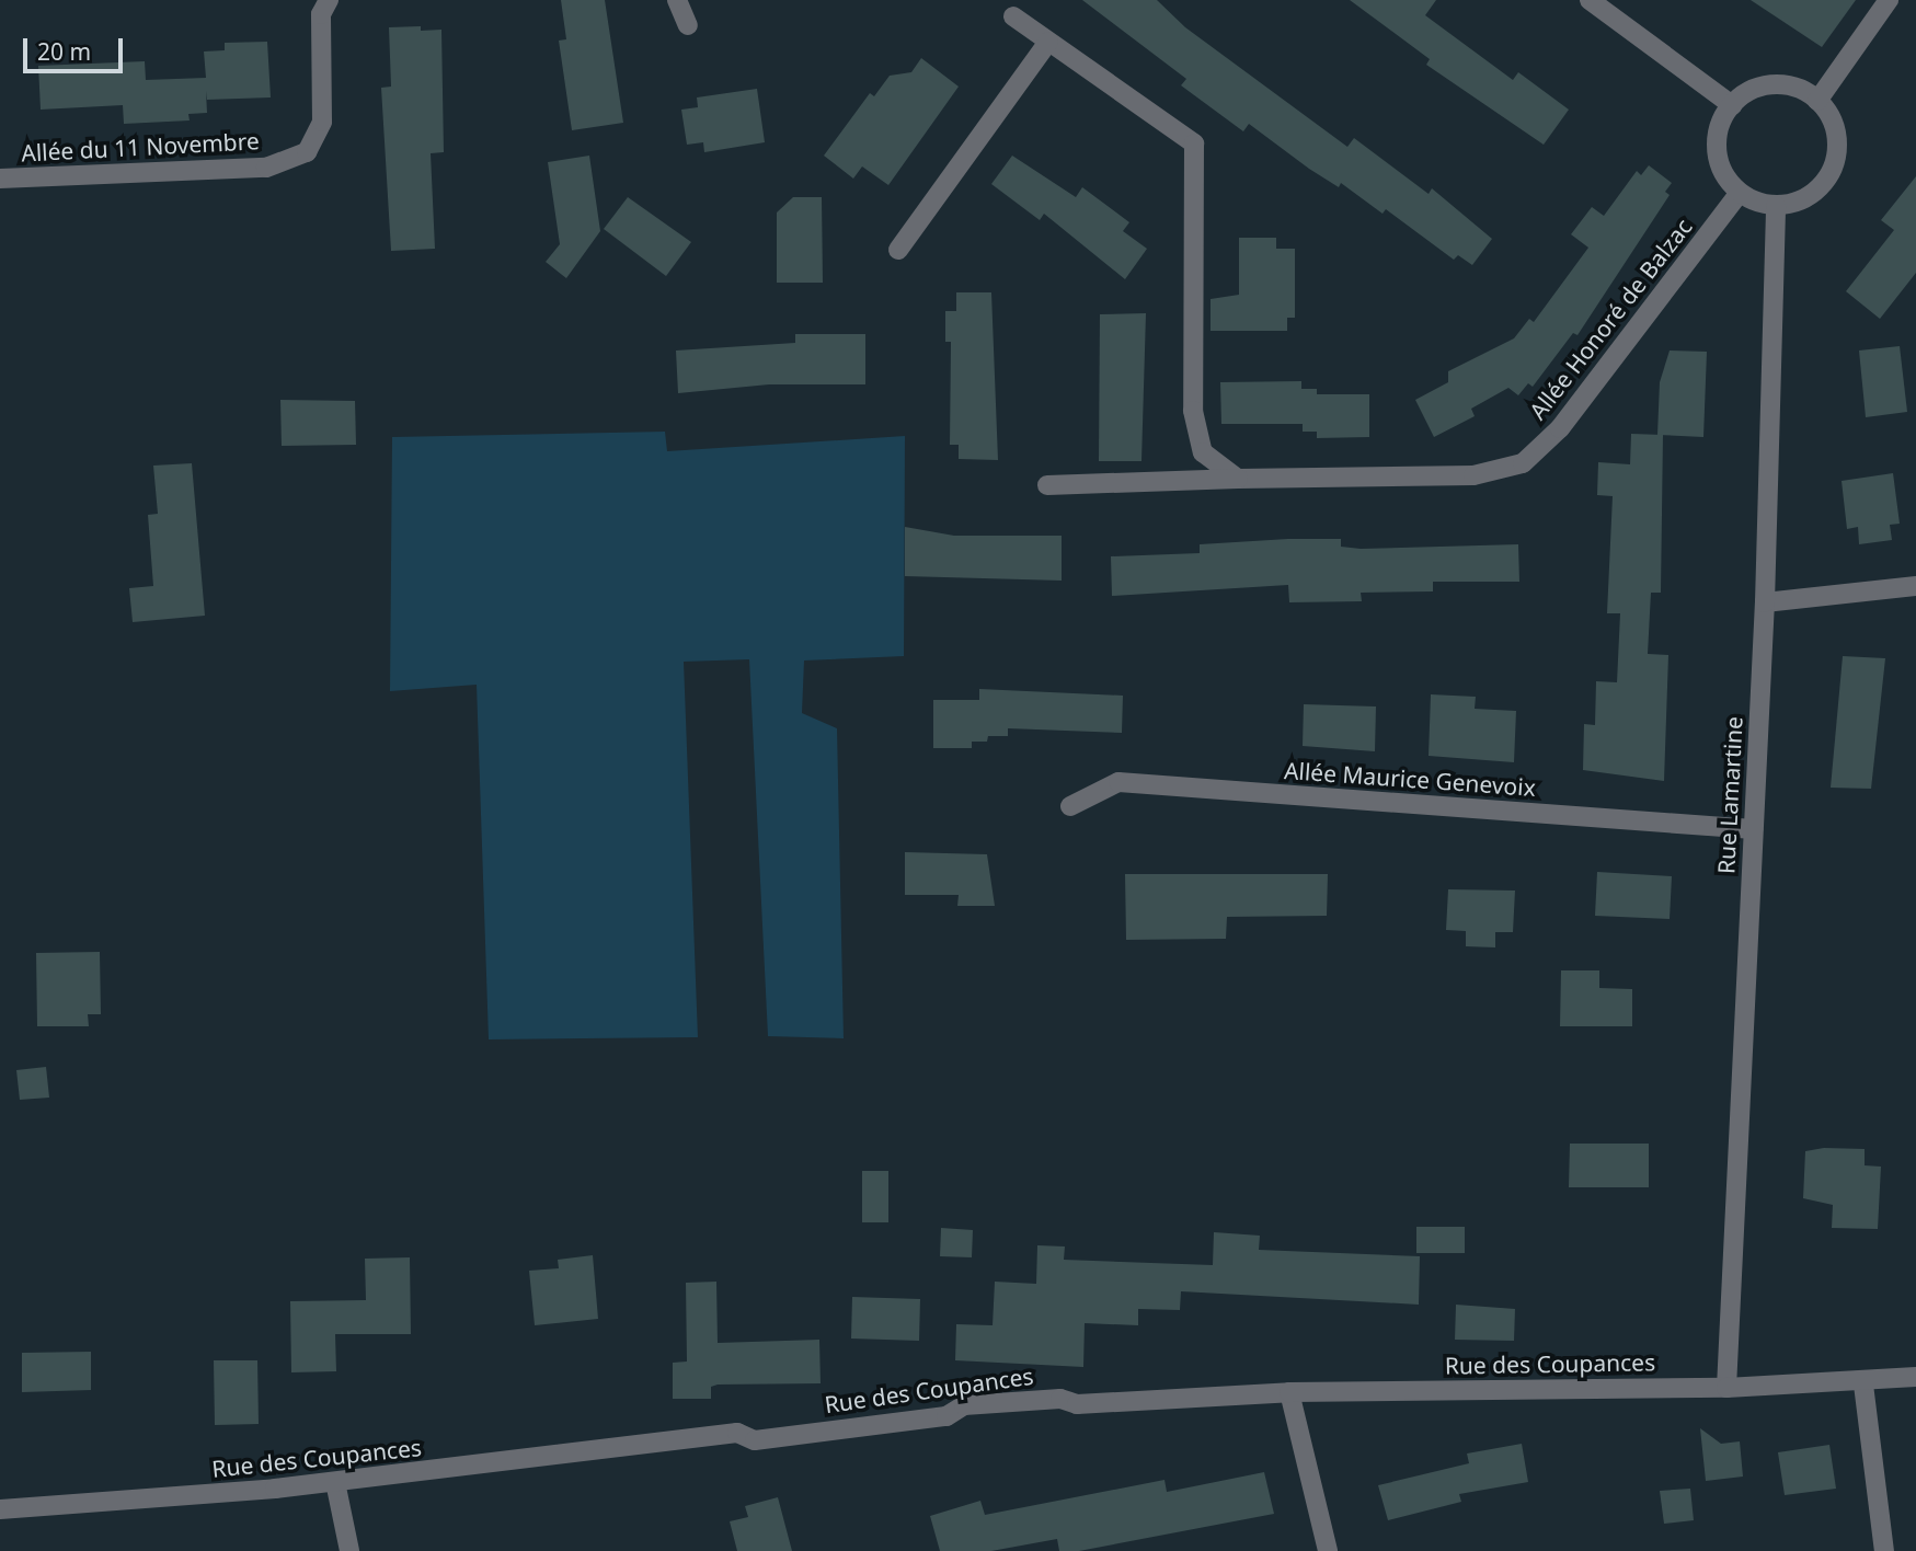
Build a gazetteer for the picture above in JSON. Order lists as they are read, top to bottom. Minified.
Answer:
{"streets":{"street":["Allée du 11 Novembre","Allée Honoré de Balzac","Allée Maurice Genevoix","Rue Lamartine","Rue des Coupances"]},"crossings":[["Allée Honoré de Balzac","Rue Lamartine"],["Allée Maurice Genevoix","Rue Lamartine"],["Rue Lamartine","Rue des Coupances"]],"scale_bar":"20 m"}
